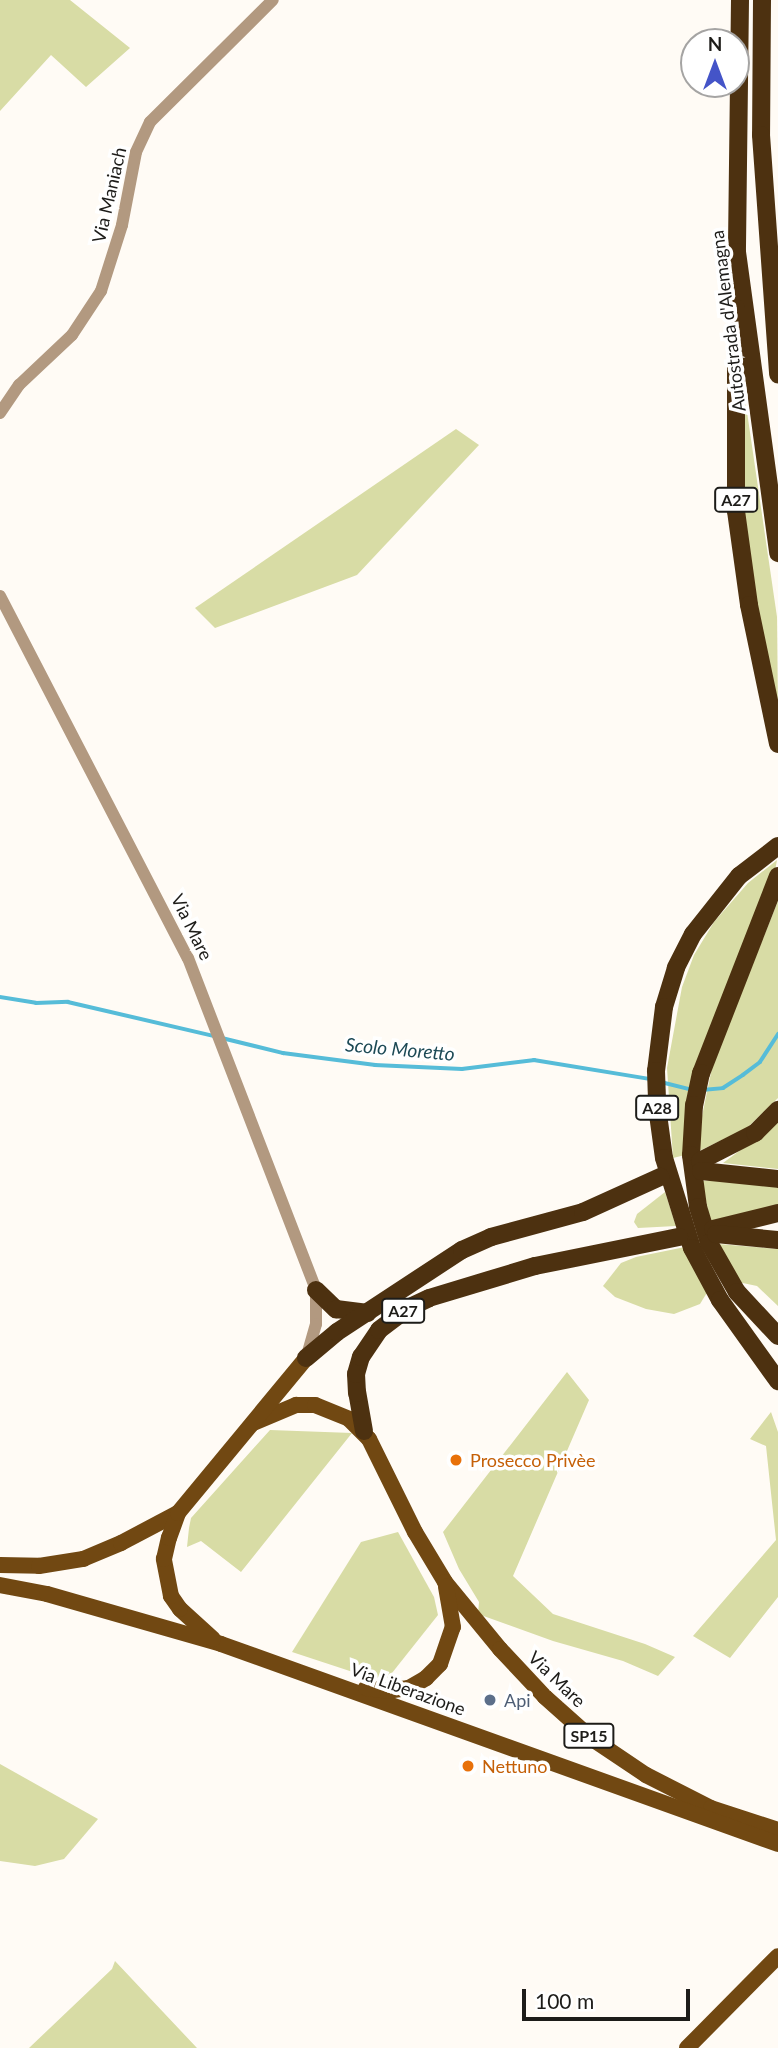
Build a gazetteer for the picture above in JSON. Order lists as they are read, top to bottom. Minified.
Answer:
{"streets":{"highway":["Autostrada d'Alemagna","A27","A28"],"main road":["Via Mare","Via Liberazione","SP15"],"street":["Via Maniach"]},"crossings":[["Autostrada d'Alemagna","A27"],["A27","Via Mare"],["Via Mare","Via Liberazione"]],"water":["Scolo Moretto"],"places":["Prosecco Privèe","Api","Nettuno"],"scale_bar":"100 m","north":"top"}
